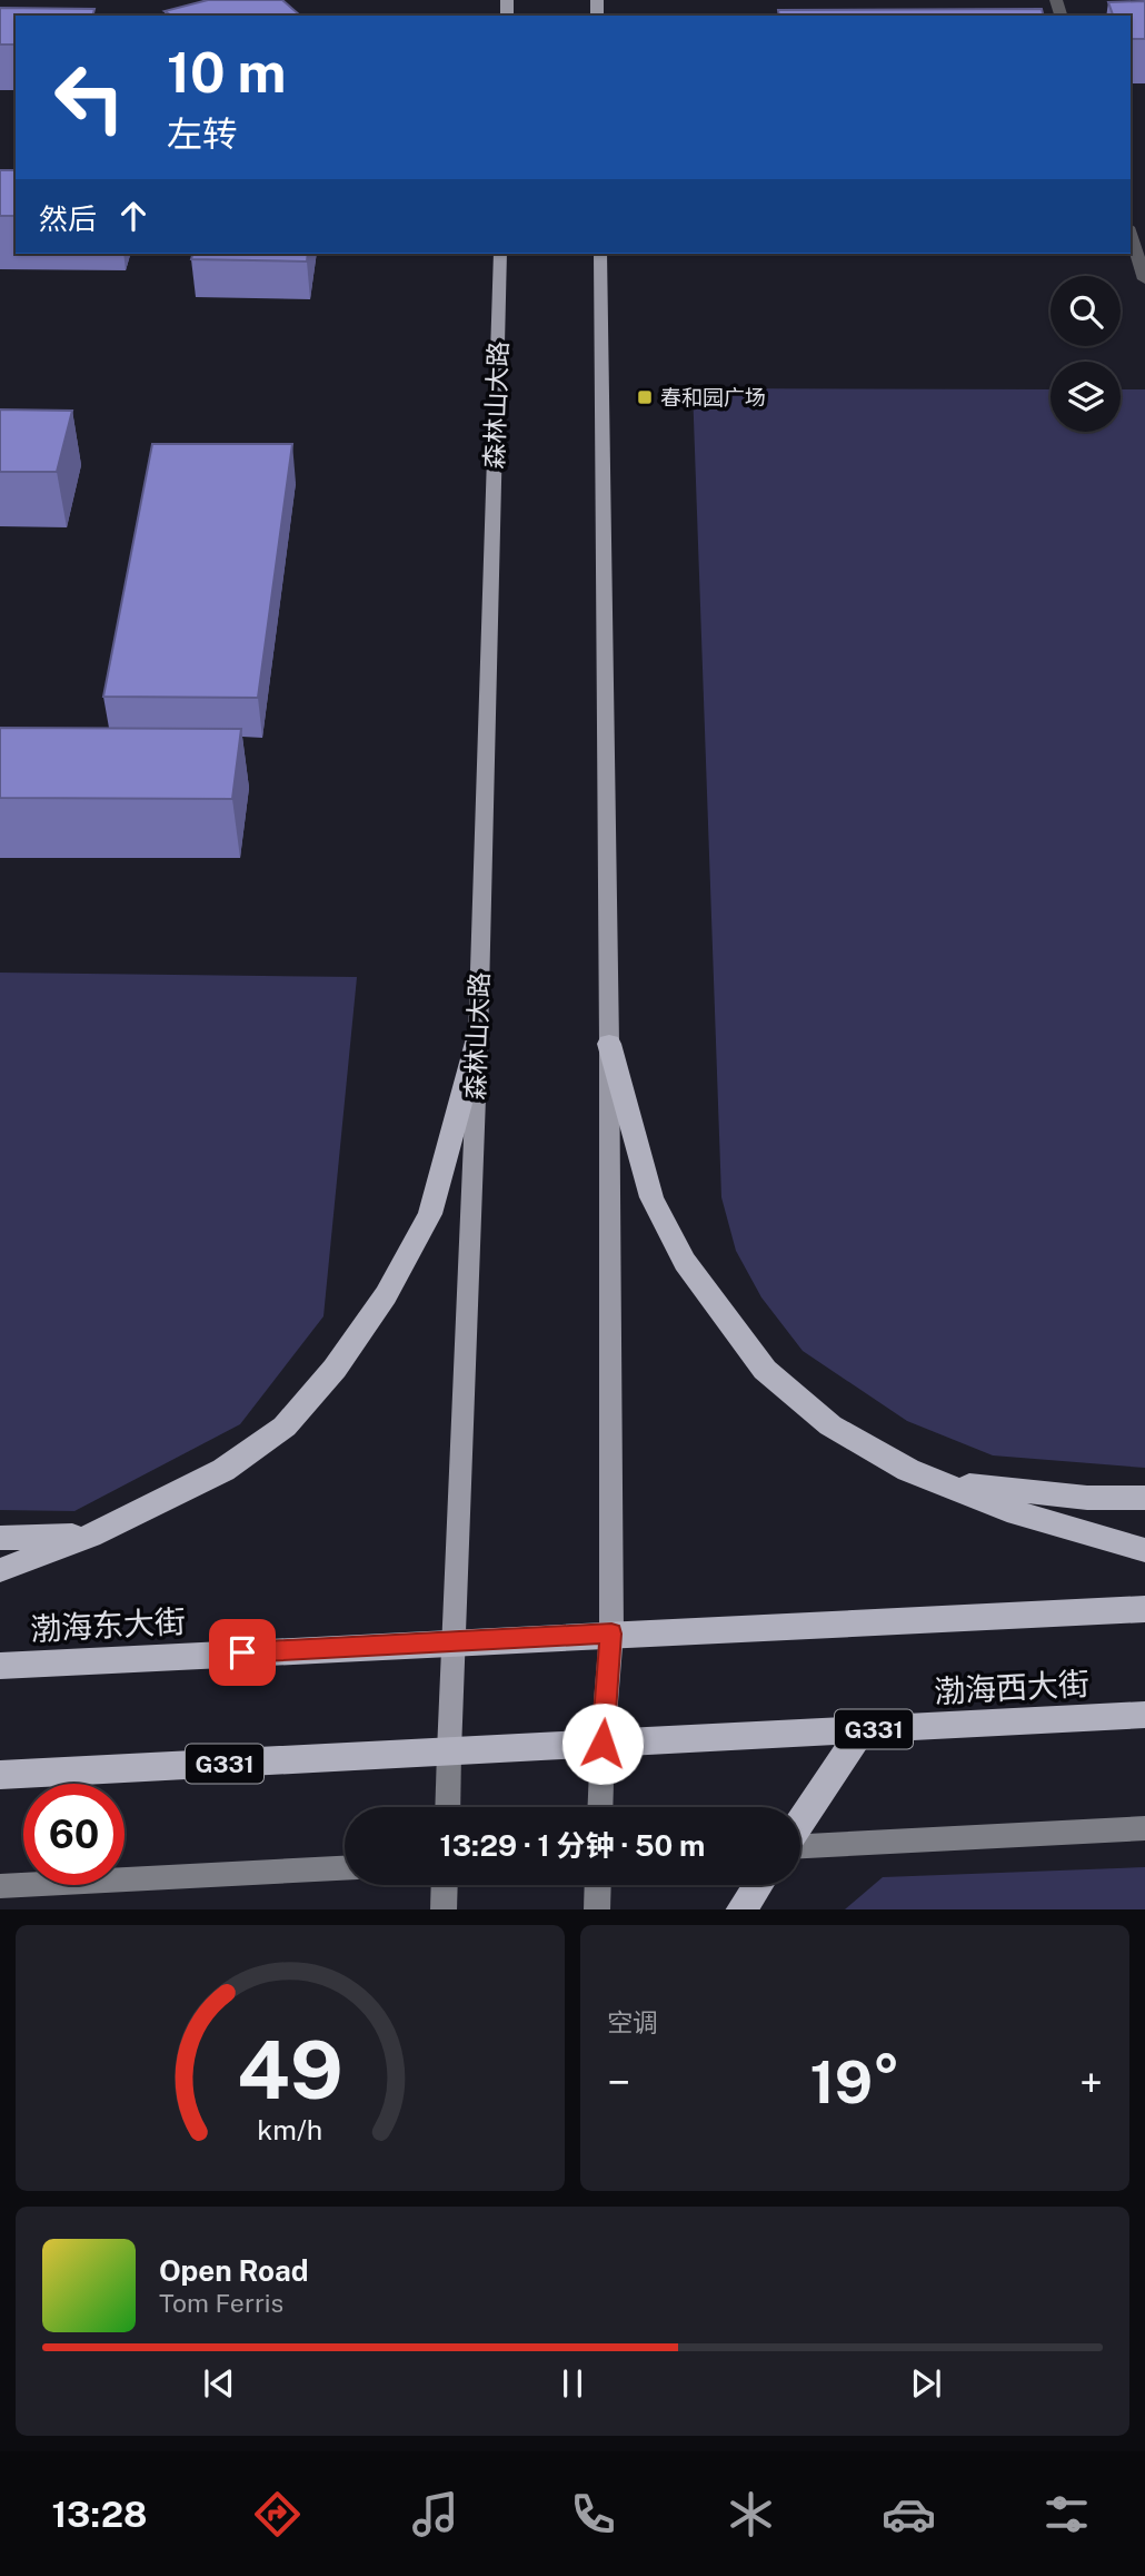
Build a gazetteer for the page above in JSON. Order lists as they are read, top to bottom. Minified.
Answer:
{"streets":{"highway":["渤海东大街","渤海西大街","G331"],"main road":["森林山大路"]},"crossings":[["森林山大路","渤海东大街"],["森林山大路","G331"],["渤海西大街","G331"]],"places":{"transit":["春和园广场"]},"page":{"turn":["10 m","左转"],"then":"然后","limit":"60","trip":"13:29 · 1 分钟 · 50 m","tile":"空调","heat":["−","19°","+"],"song":["Open Road","Tom Ferris"],"tabs":"13:28","gauge":["49","km/h"]}}
